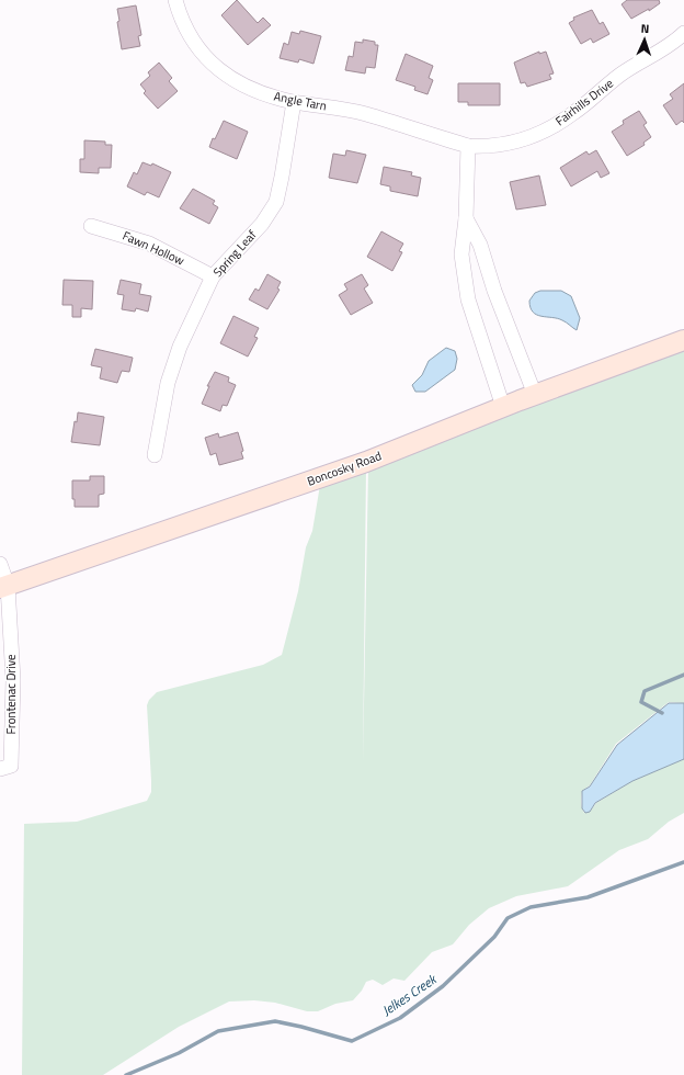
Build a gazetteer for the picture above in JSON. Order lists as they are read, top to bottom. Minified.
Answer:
{"streets":{"street":["Angle Tarn","Fairhills Drive","Fawn Hollow","Spring Leaf","Boncosky Road","Frontenac Drive"]},"crossings":[["Angle Tarn","Fairhills Drive"],["Angle Tarn","Spring Leaf"],["Fawn Hollow","Spring Leaf"],["Boncosky Road","Frontenac Drive"]],"water":["Jelkes Creek"],"north":"top"}
